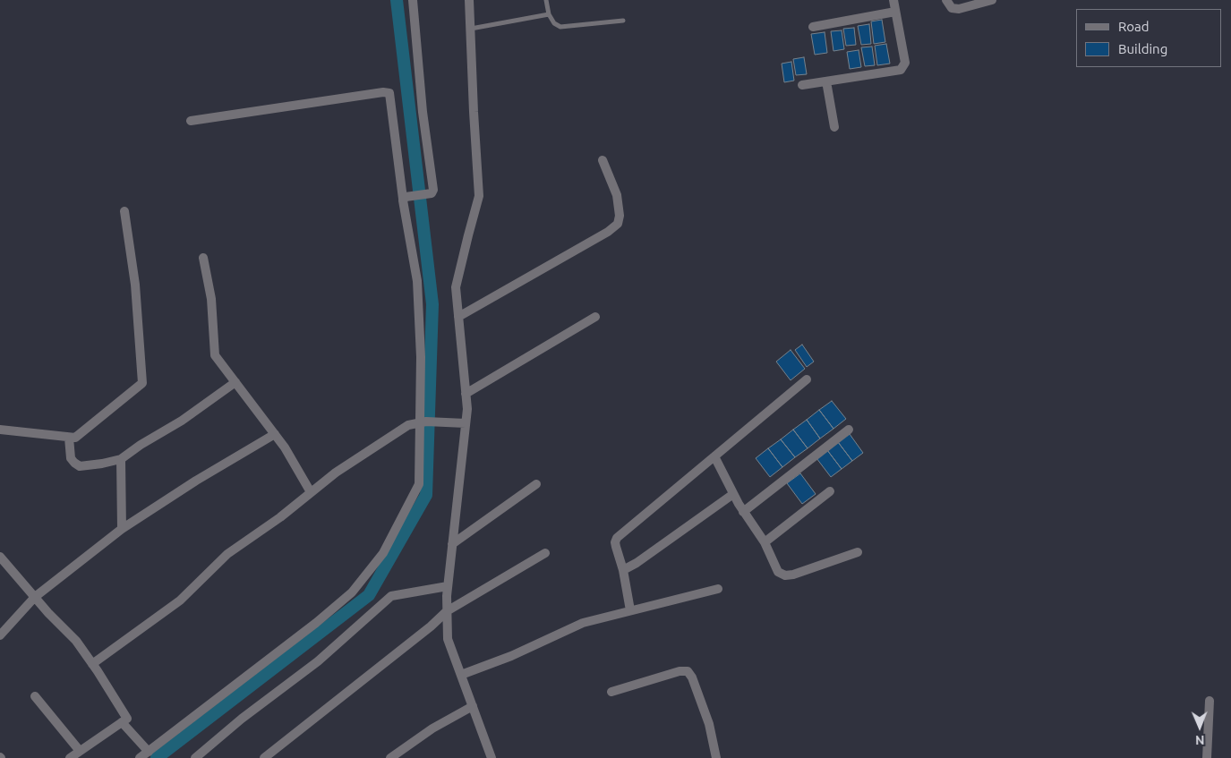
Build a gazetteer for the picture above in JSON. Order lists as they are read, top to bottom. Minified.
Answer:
{"legend":["Road","Building"],"north":"bottom"}
